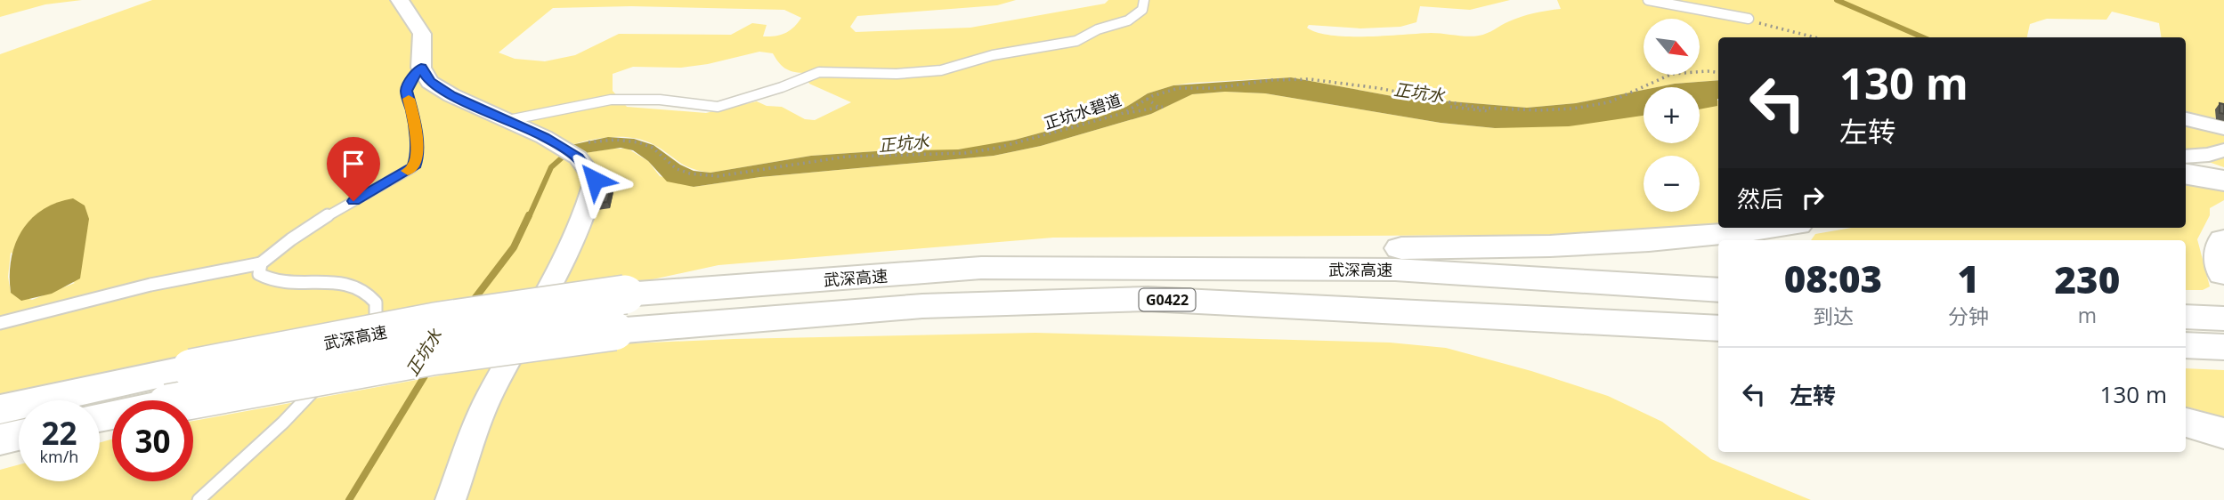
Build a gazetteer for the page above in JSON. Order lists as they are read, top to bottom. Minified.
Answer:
{"streets":{"highway":["武深高速","G0422"],"path":["正坑水碧道"]},"water":["正坑水"],"north":"bottom right","page":{"map_buttons":["+","−"],"turn":["130 m","左转"],"then":"然后","eta":["08:03","到达","1","分钟","230","m"],"list":[{"name":"左转","value":"130 m"}],"speed":"22 km/h","limit":"30"}}
